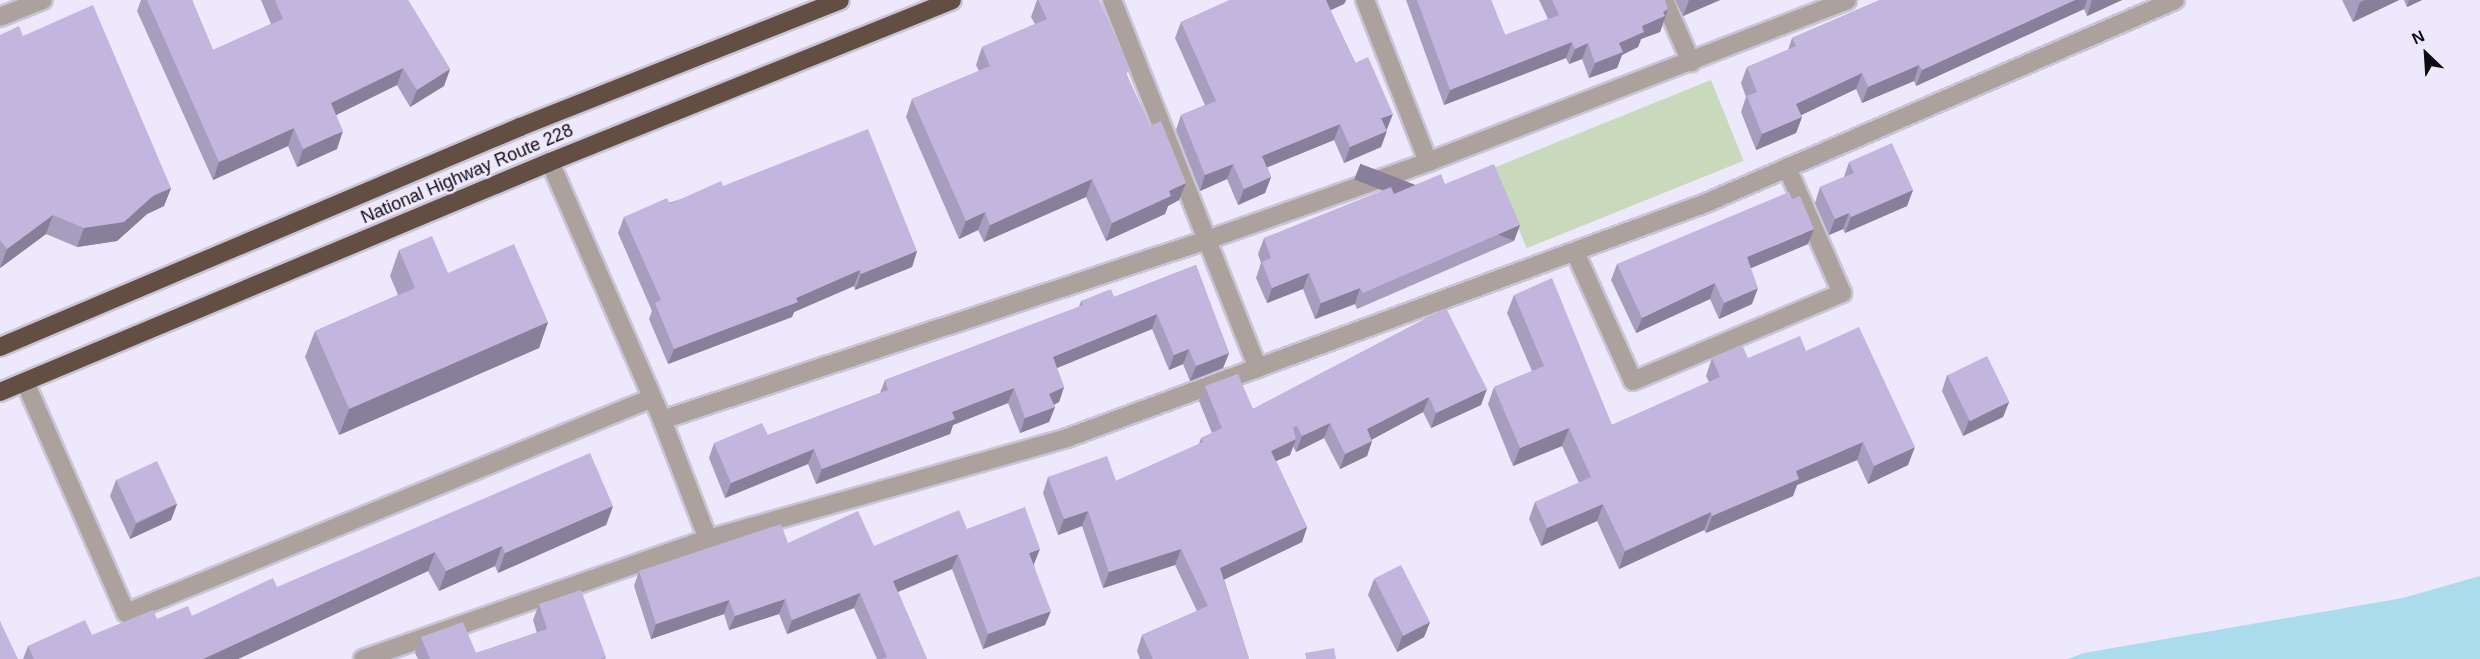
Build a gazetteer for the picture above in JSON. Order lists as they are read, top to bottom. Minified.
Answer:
{"streets":{"highway":["National Highway Route 228"]},"north":"top left"}
